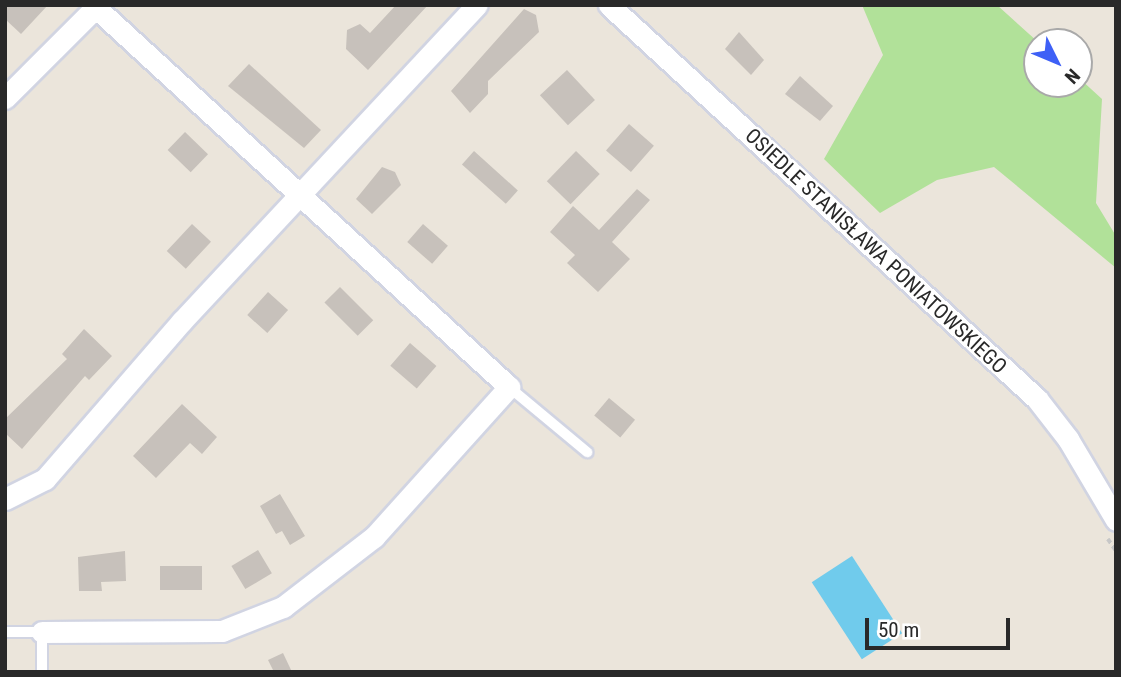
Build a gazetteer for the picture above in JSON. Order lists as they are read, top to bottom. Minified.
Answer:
{"streets":{"street":["OSIEDLE STANISŁAWA PONIATOWSKIEGO"]},"scale_bar":"50 m","north":"bottom right"}
